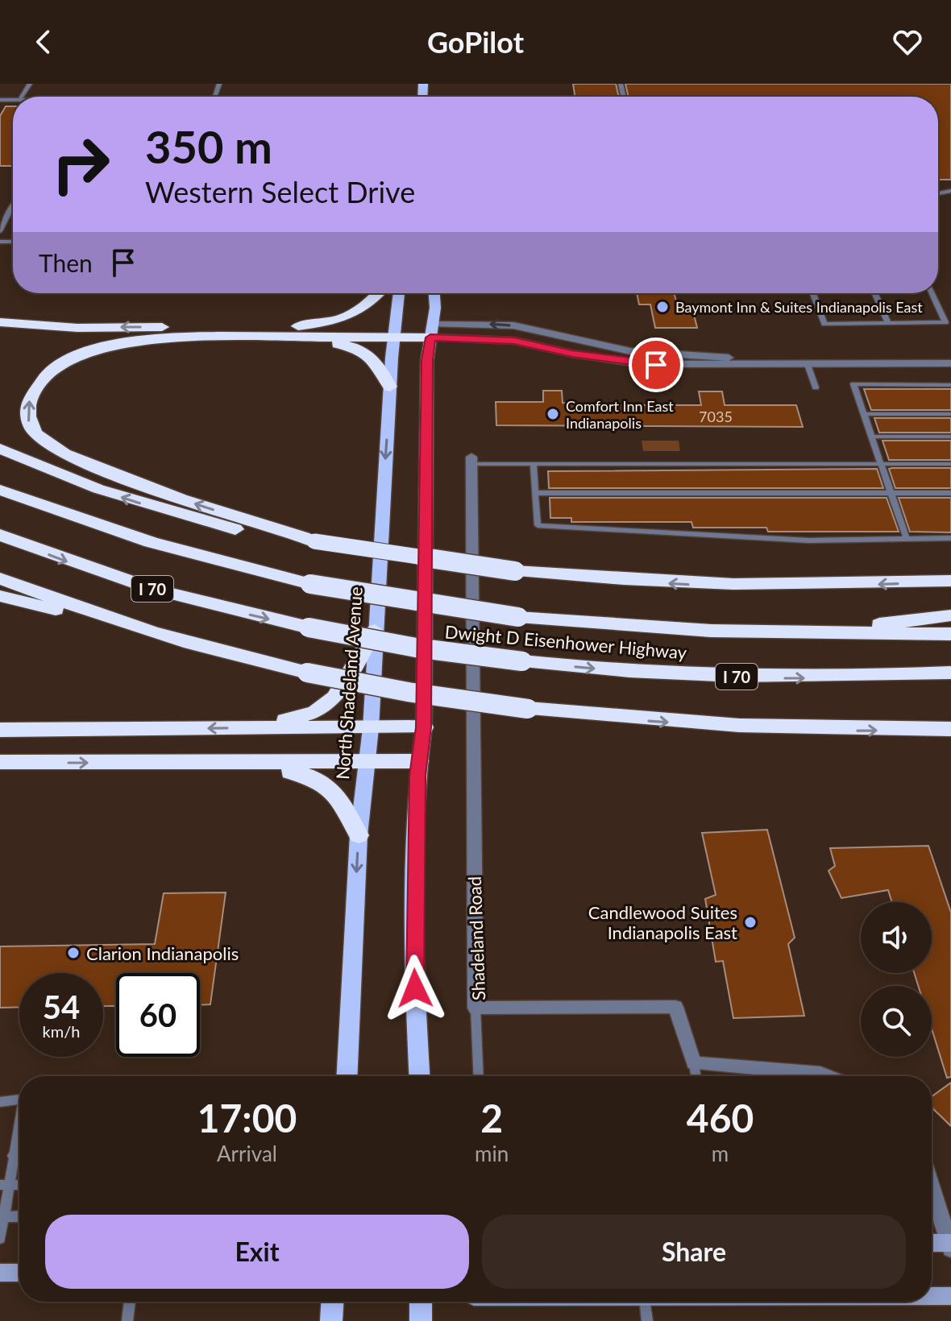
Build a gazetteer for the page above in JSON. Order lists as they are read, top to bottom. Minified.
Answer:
{"streets":{"highway":["I 70","Dwight D Eisenhower Highway"],"main road":["North Shadeland Avenue"],"street":["Shadeland Road"]},"places":["Baymont Inn & Suites Indianapolis East","Comfort Inn East Indianapolis","Candlewood Suites Indianapolis East","Clarion Indianapolis"],"house_numbers":["7035"],"page":{"header":"GoPilot","turn":["350 m","Western Select Drive"],"then":"Then","speed":"54 km/h","limit":"60","eta":["17:00","Arrival","2","min","460","m"],"buttons":["Exit","Share"]}}
